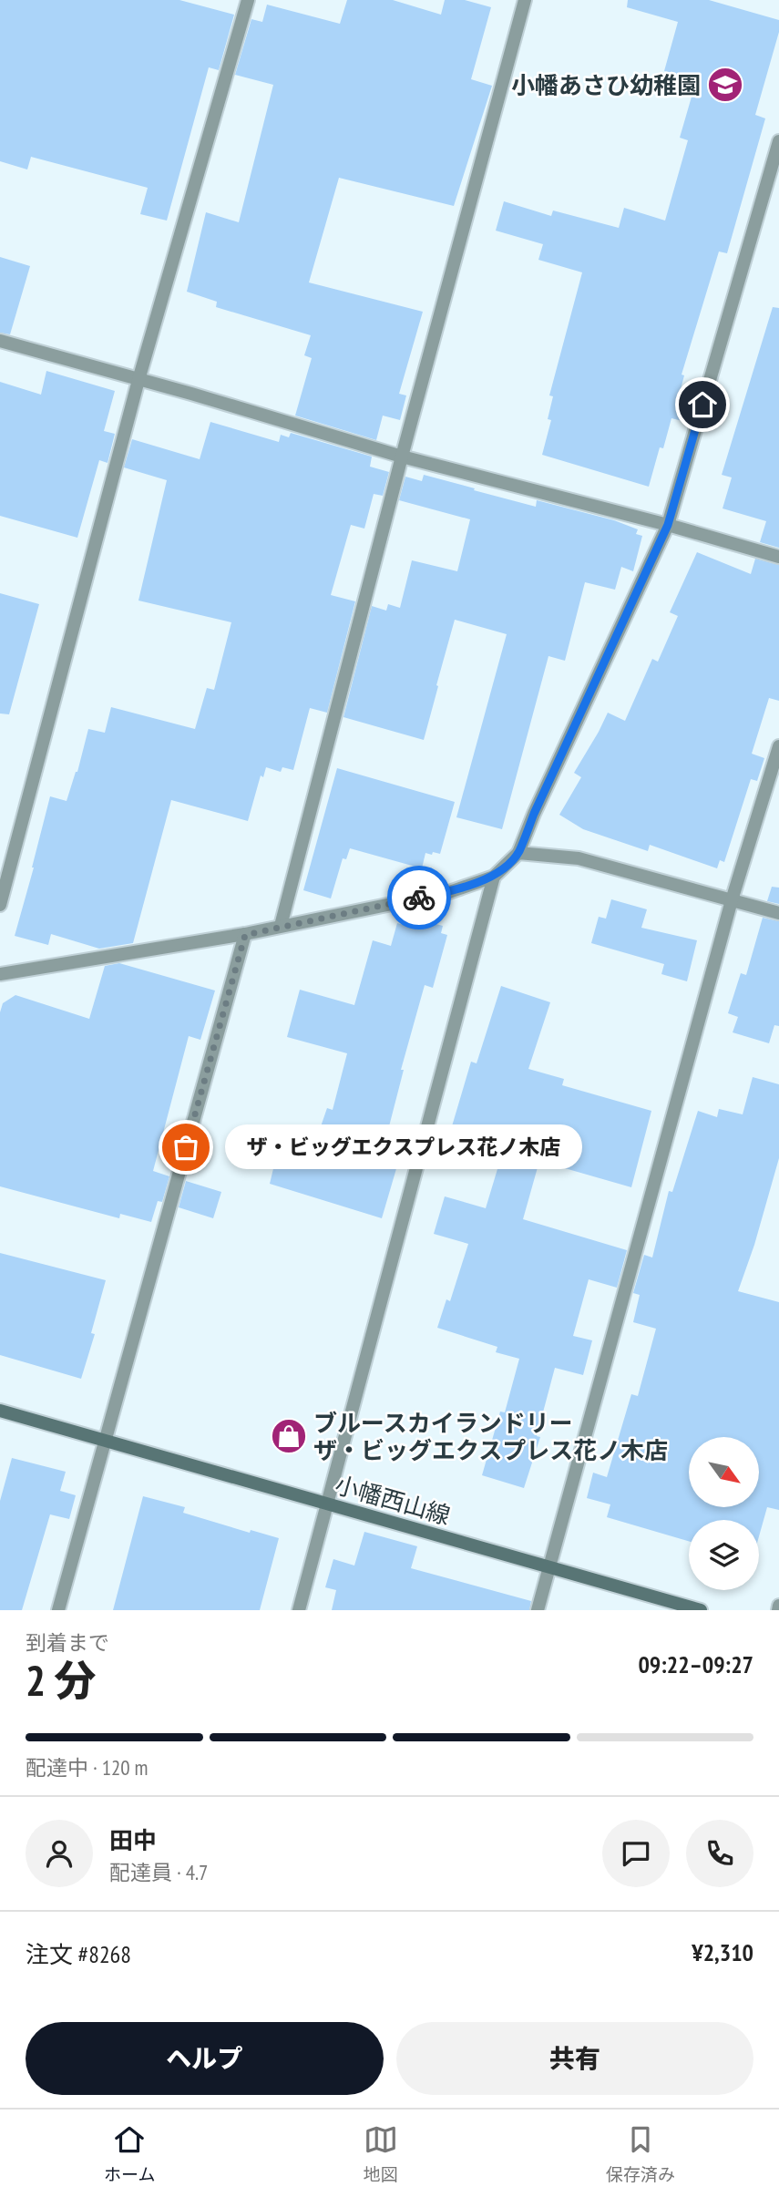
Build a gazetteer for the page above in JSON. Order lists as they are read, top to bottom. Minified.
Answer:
{"streets":{"street":["小幡西山線"]},"places":{"school or university":["小幡あさひ幼稚園"],"other":["ザ・ビッグエクスプレス花ノ木店"],"shop":["ブルースカイランドリー ザ・ビッグエクスプレス花ノ木店"]},"north":"bottom right","page":{"bubble":"ザ・ビッグエクスプレス花ノ木店","heading":["2 分","到着まで","09:22–09:27"],"panel":["田中","配達員 · 4.7","注文 #8268","¥2,310"],"bar":"配達中 · 120 m","buttons":["ヘルプ","共有"],"tabs":["ホーム","地図","保存済み"]}}
